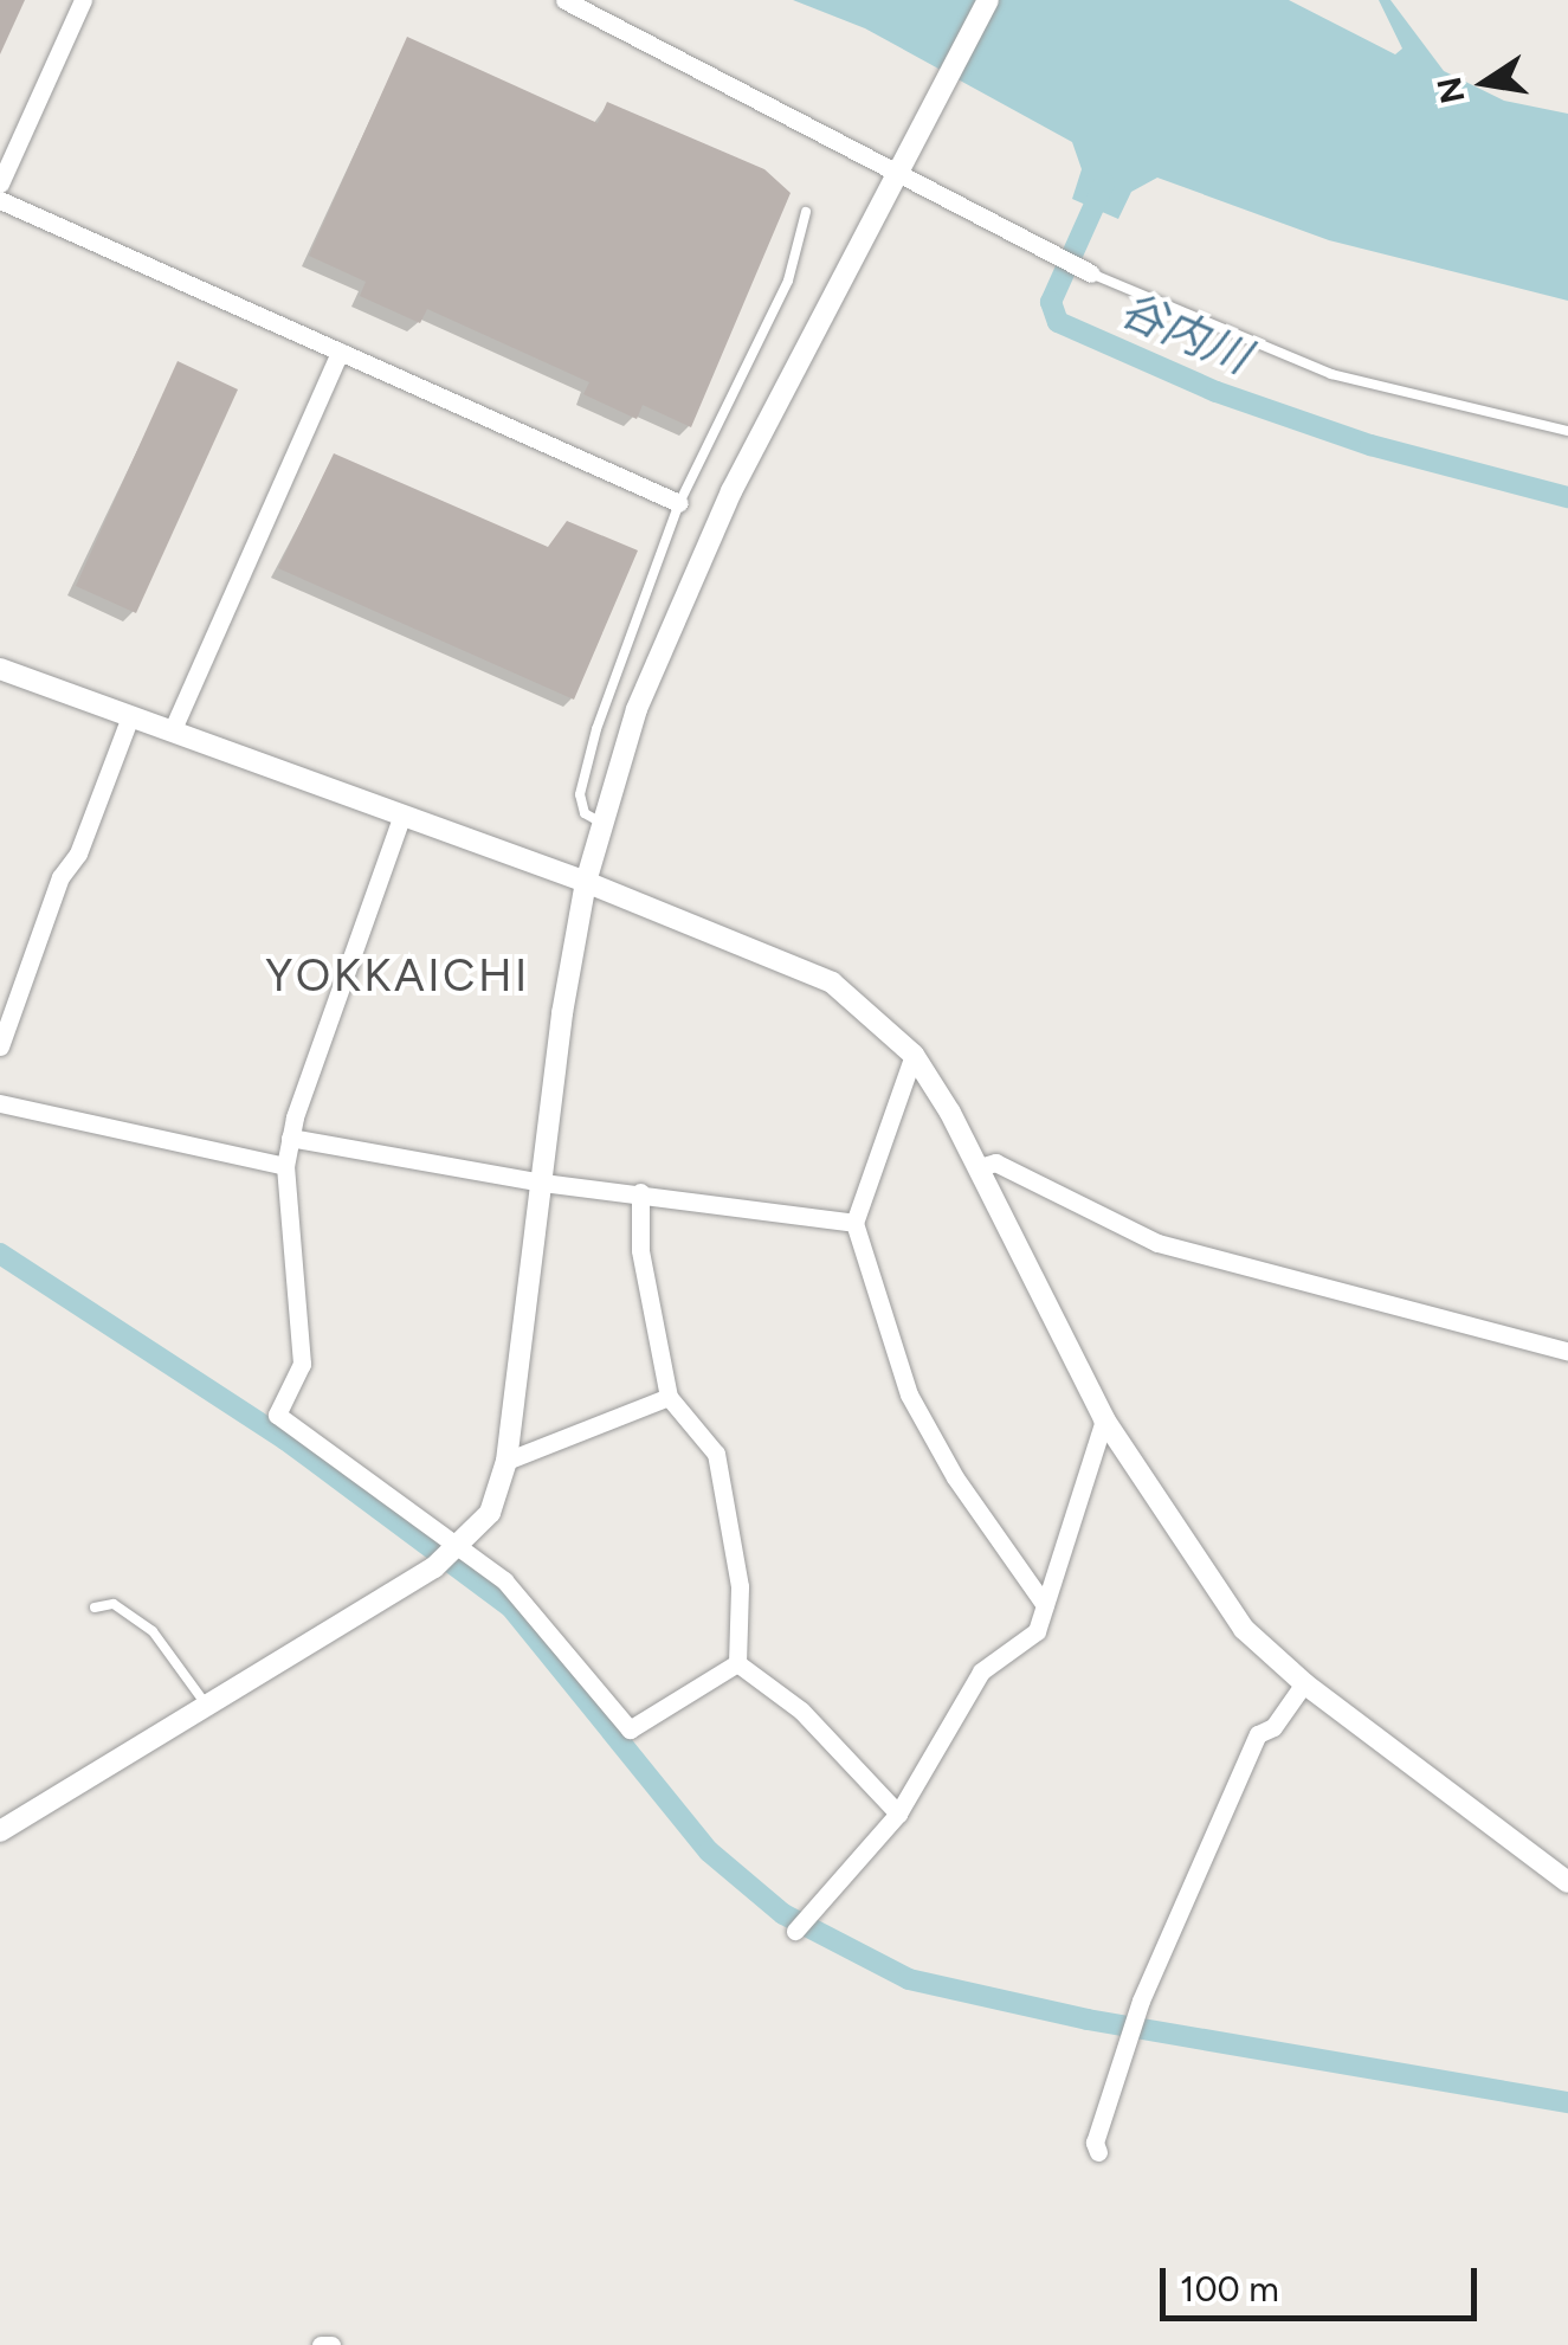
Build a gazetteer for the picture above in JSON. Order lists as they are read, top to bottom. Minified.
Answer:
{"districts":["YOKKAICHI"],"water":["谷内川"],"scale_bar":"100 m","north":"left"}
